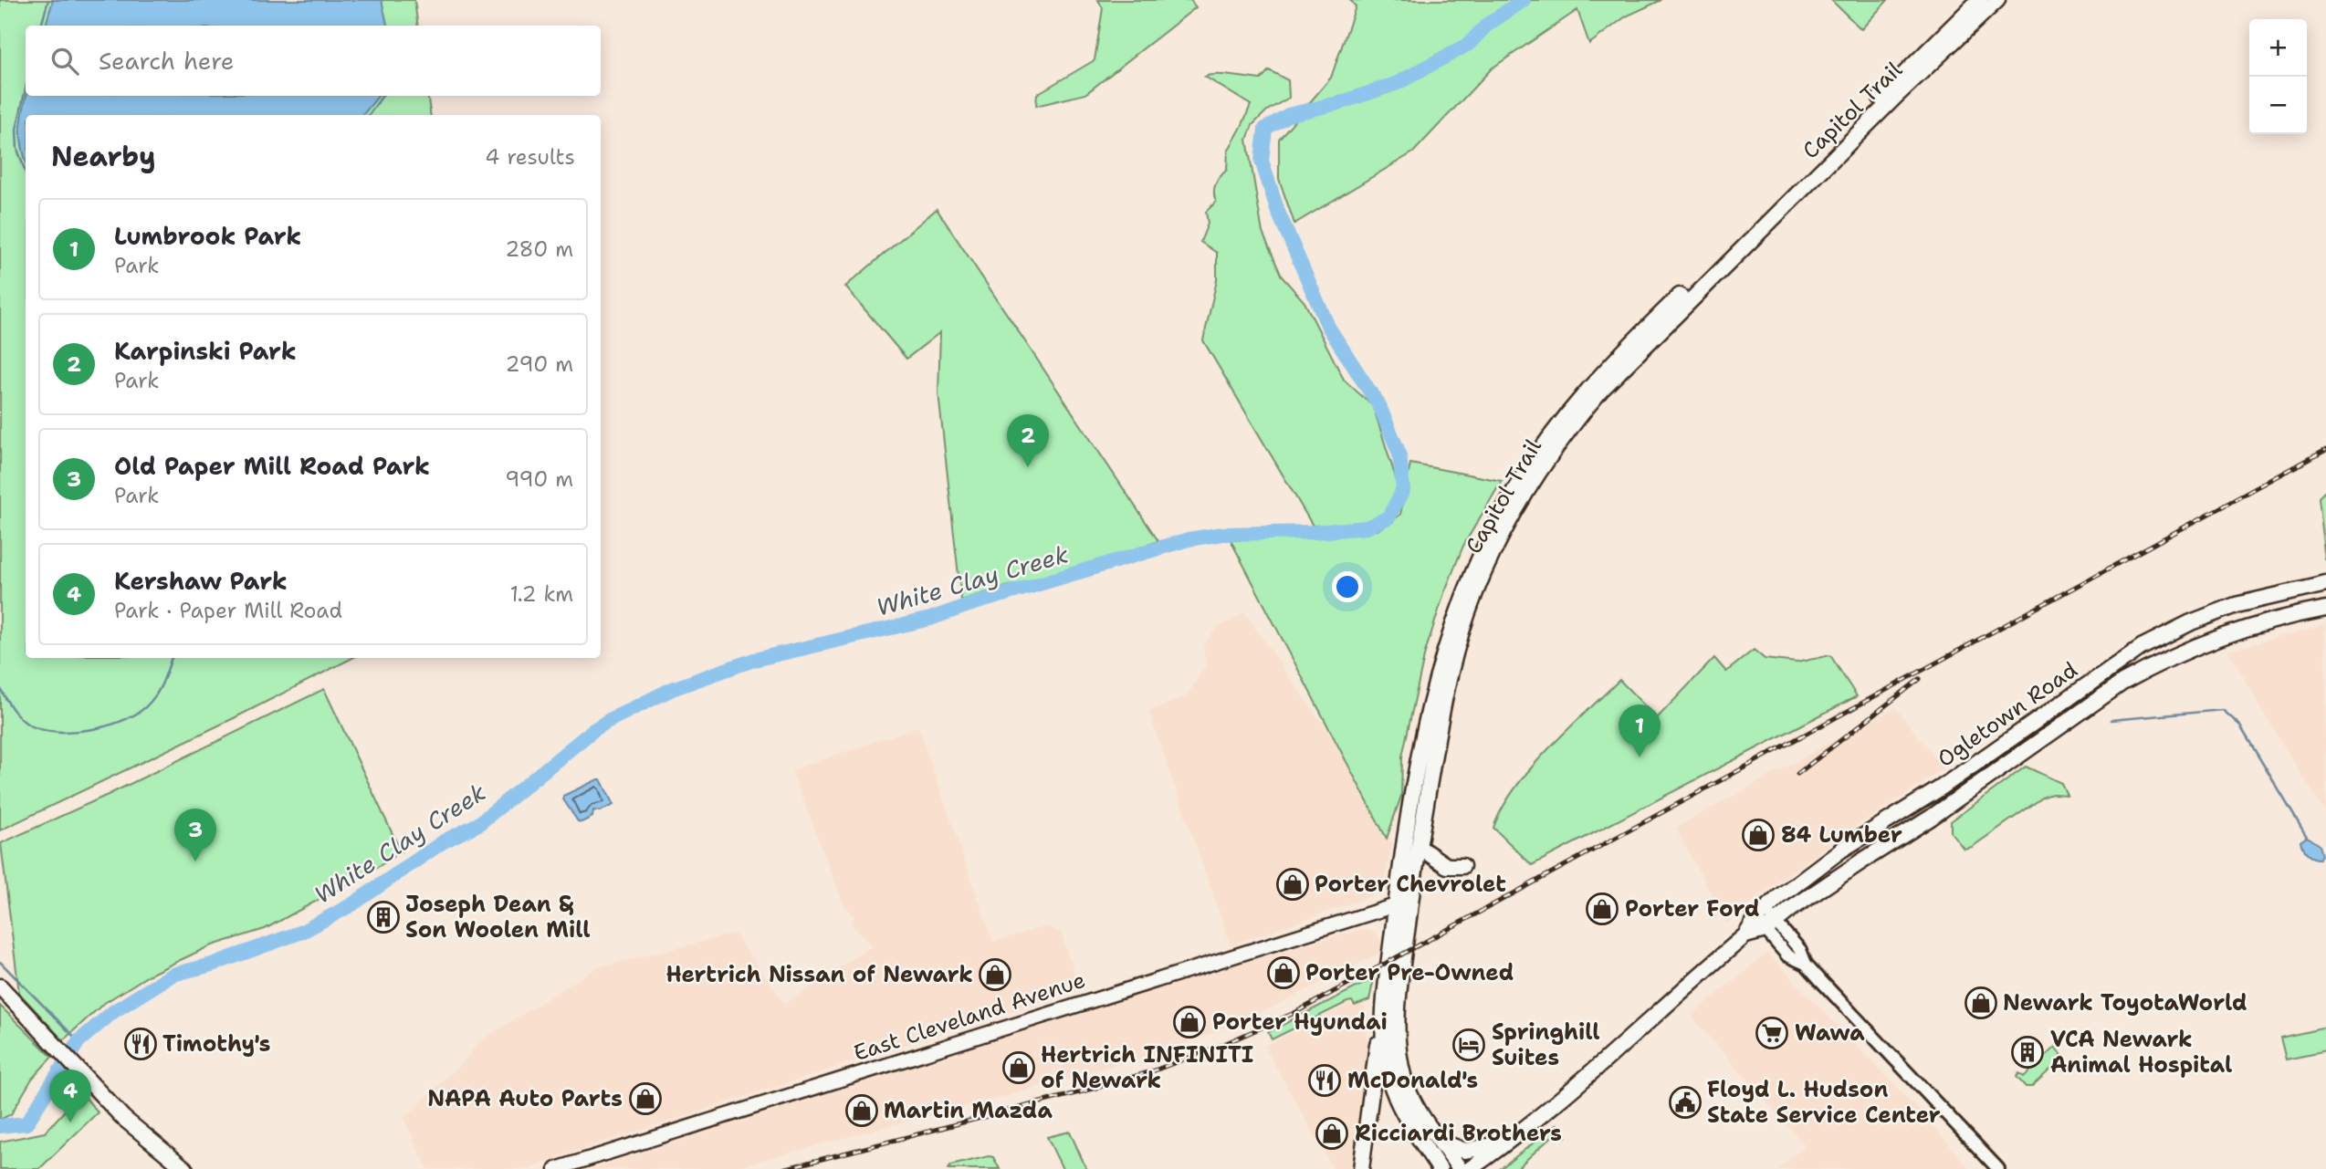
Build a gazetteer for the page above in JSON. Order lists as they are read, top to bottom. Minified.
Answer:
{"streets":{"main road":["Capitol Trail","Ogletown Road","East Cleveland Avenue"]},"crossings":[["Capitol Trail","East Cleveland Avenue"]],"water":["White Clay Creek"],"places":{"shop":["84 Lumber","Porter Chevrolet","Porter Ford","Porter Pre-Owned","Hertrich Nissan of Newark","Newark ToyotaWorld","Porter Hyundai","Hertrich INFINITI of Newark","NAPA Auto Parts","Martin Mazda","Ricciardi Brothers"],"building":["Joseph Dean & Son Woolen Mill","VCA Newark Animal Hospital"],"supermarket":["Wawa"],"restaurant":["Timothy's","McDonald's"],"hotel":["Springhill Suites"],"public building":["Floyd L. Hudson State Service Center"]},"page":{"map_buttons":["+","−"],"search":"Search here","heading":["Nearby","4 results"],"list":[{"mark":"1","name":"Lumbrook Park","note":"Park","value":"280 m"},{"mark":"2","name":"Karpinski Park","note":"Park","value":"290 m"},{"mark":"3","name":"Old Paper Mill Road Park","note":"Park","value":"990 m"},{"mark":"4","name":"Kershaw Park","note":"Park · Paper Mill Road","value":"1.2 km"}],"pins":["2","1","3","4"]}}
